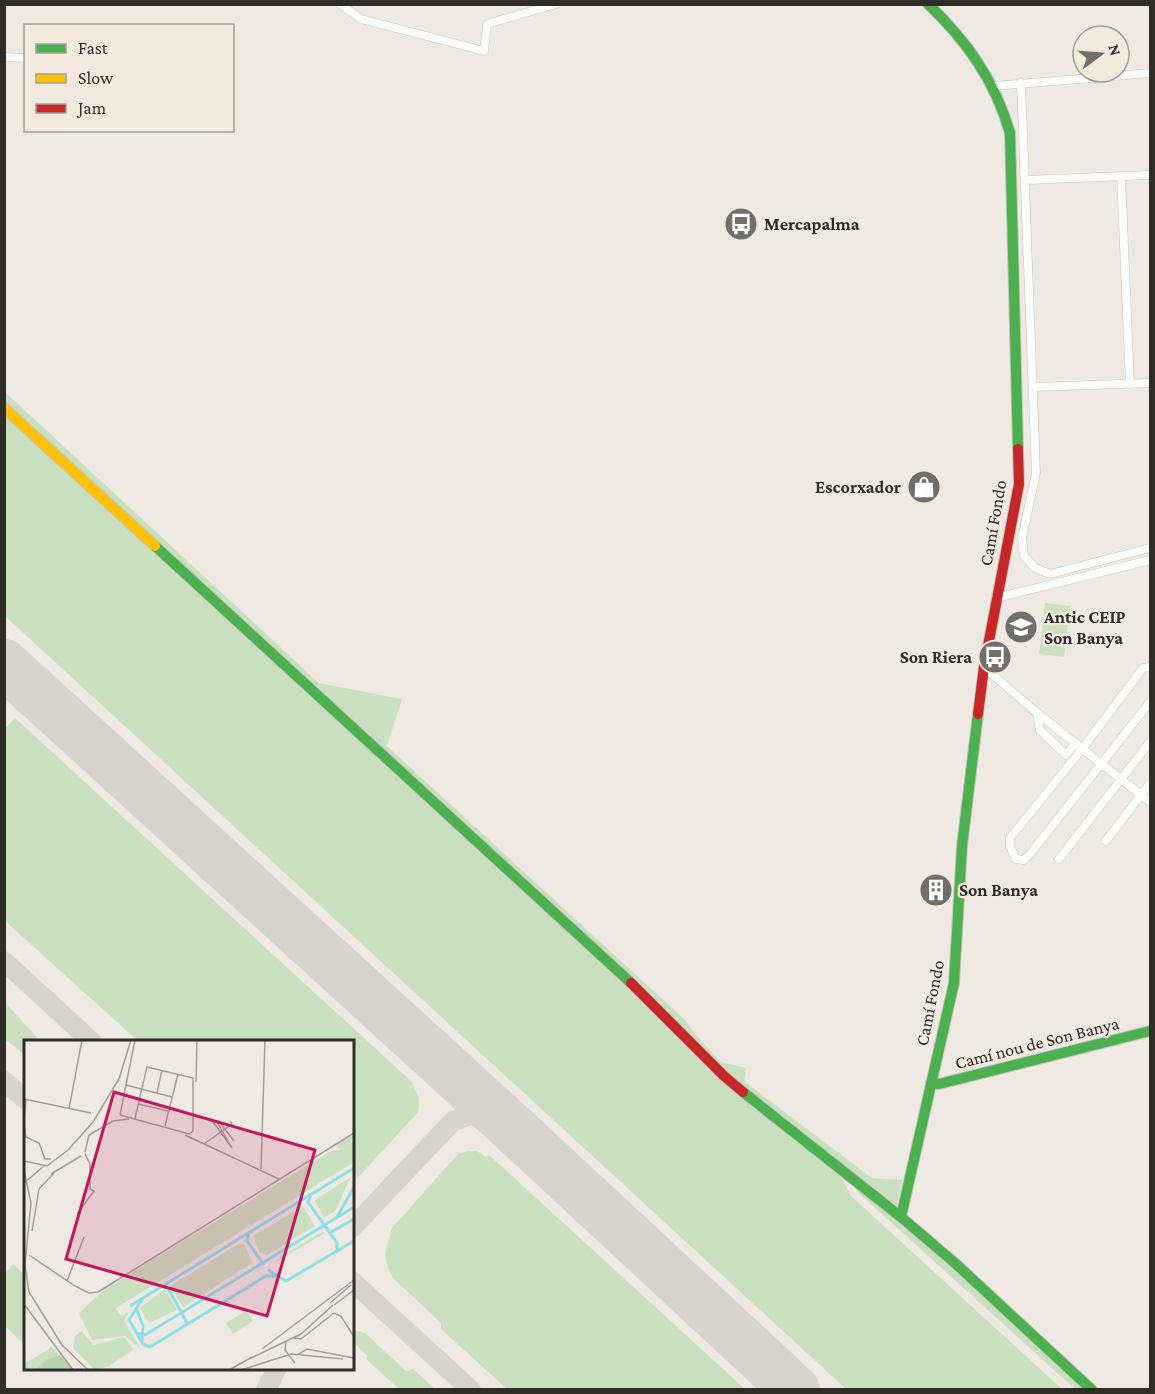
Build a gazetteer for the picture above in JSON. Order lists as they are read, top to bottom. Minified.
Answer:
{"streets":{"street":["Camí Fondo","Camí nou de Son Banya"]},"crossings":[["Camí Fondo","Camí nou de Son Banya"]],"places":{"bus stop":["Mercapalma","Son Riera"],"shop":["Escorxador"],"school or university":["Antic CEIP Son Banya"],"building":["Son Banya"]},"legend":["Fast","Slow","Jam"],"north":"right"}
